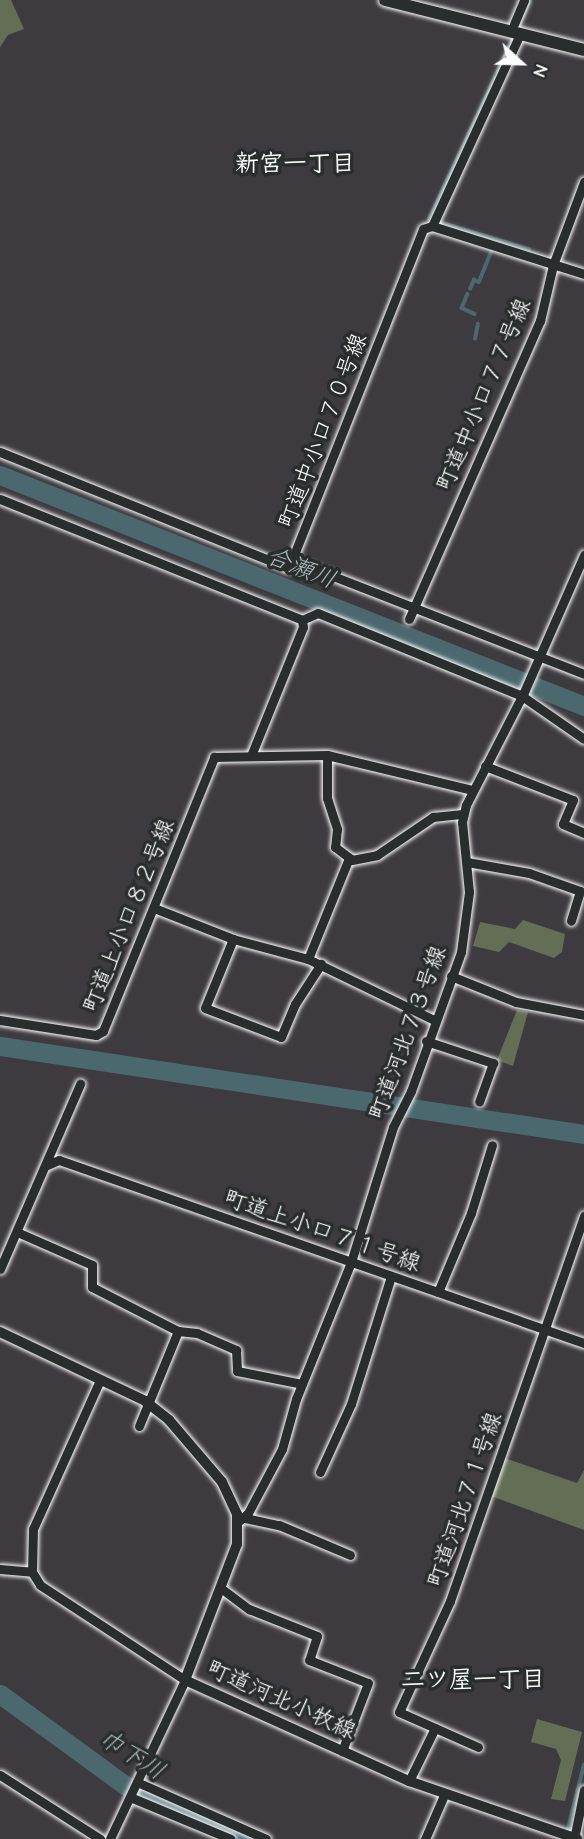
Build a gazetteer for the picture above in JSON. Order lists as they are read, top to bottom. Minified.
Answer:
{"streets":{"street":["町道中小口７７号線","町道中小口７０号線","町道上小口８２号線","町道河北７３号線","町道上小口７１号線","町道河北７１号線","町道河北小牧線"]},"crossings":[["町道中小口７７号線","町道中小口７０号線"],["町道中小口７０号線","町道河北７３号線"],["町道河北７３号線","町道上小口７１号線"],["町道河北７３号線","町道河北小牧線"],["町道上小口７１号線","町道河北７１号線"]],"districts":["新宮一丁目","二ツ屋一丁目"],"water":["合瀬川","巾下川"],"north":"right"}
